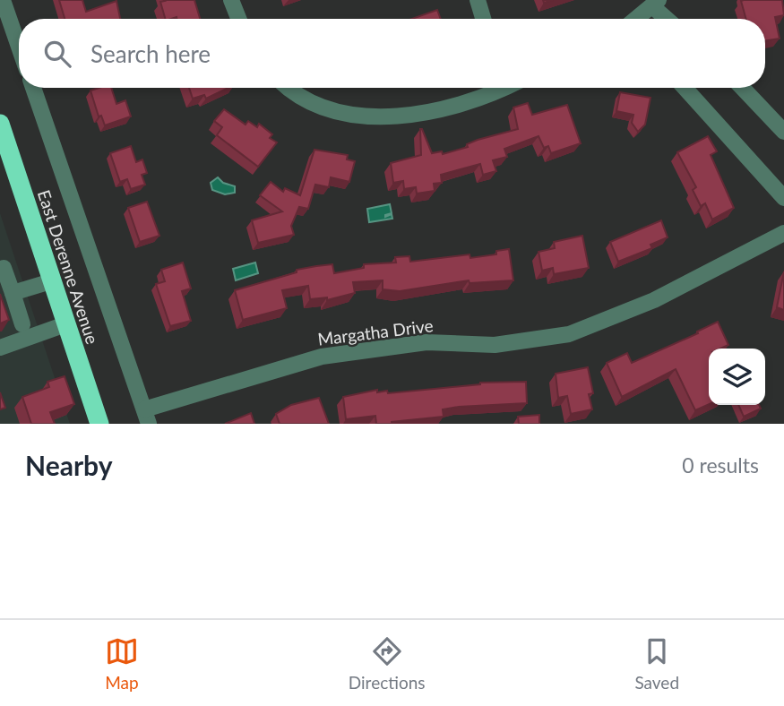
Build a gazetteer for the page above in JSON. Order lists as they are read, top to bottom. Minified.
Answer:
{"streets":{"highway":["East Derenne Avenue"],"street":["Margatha Drive"]},"page":{"search":"Search here","heading":["Nearby","0 results"],"nav":["Map","Directions","Saved"]}}
